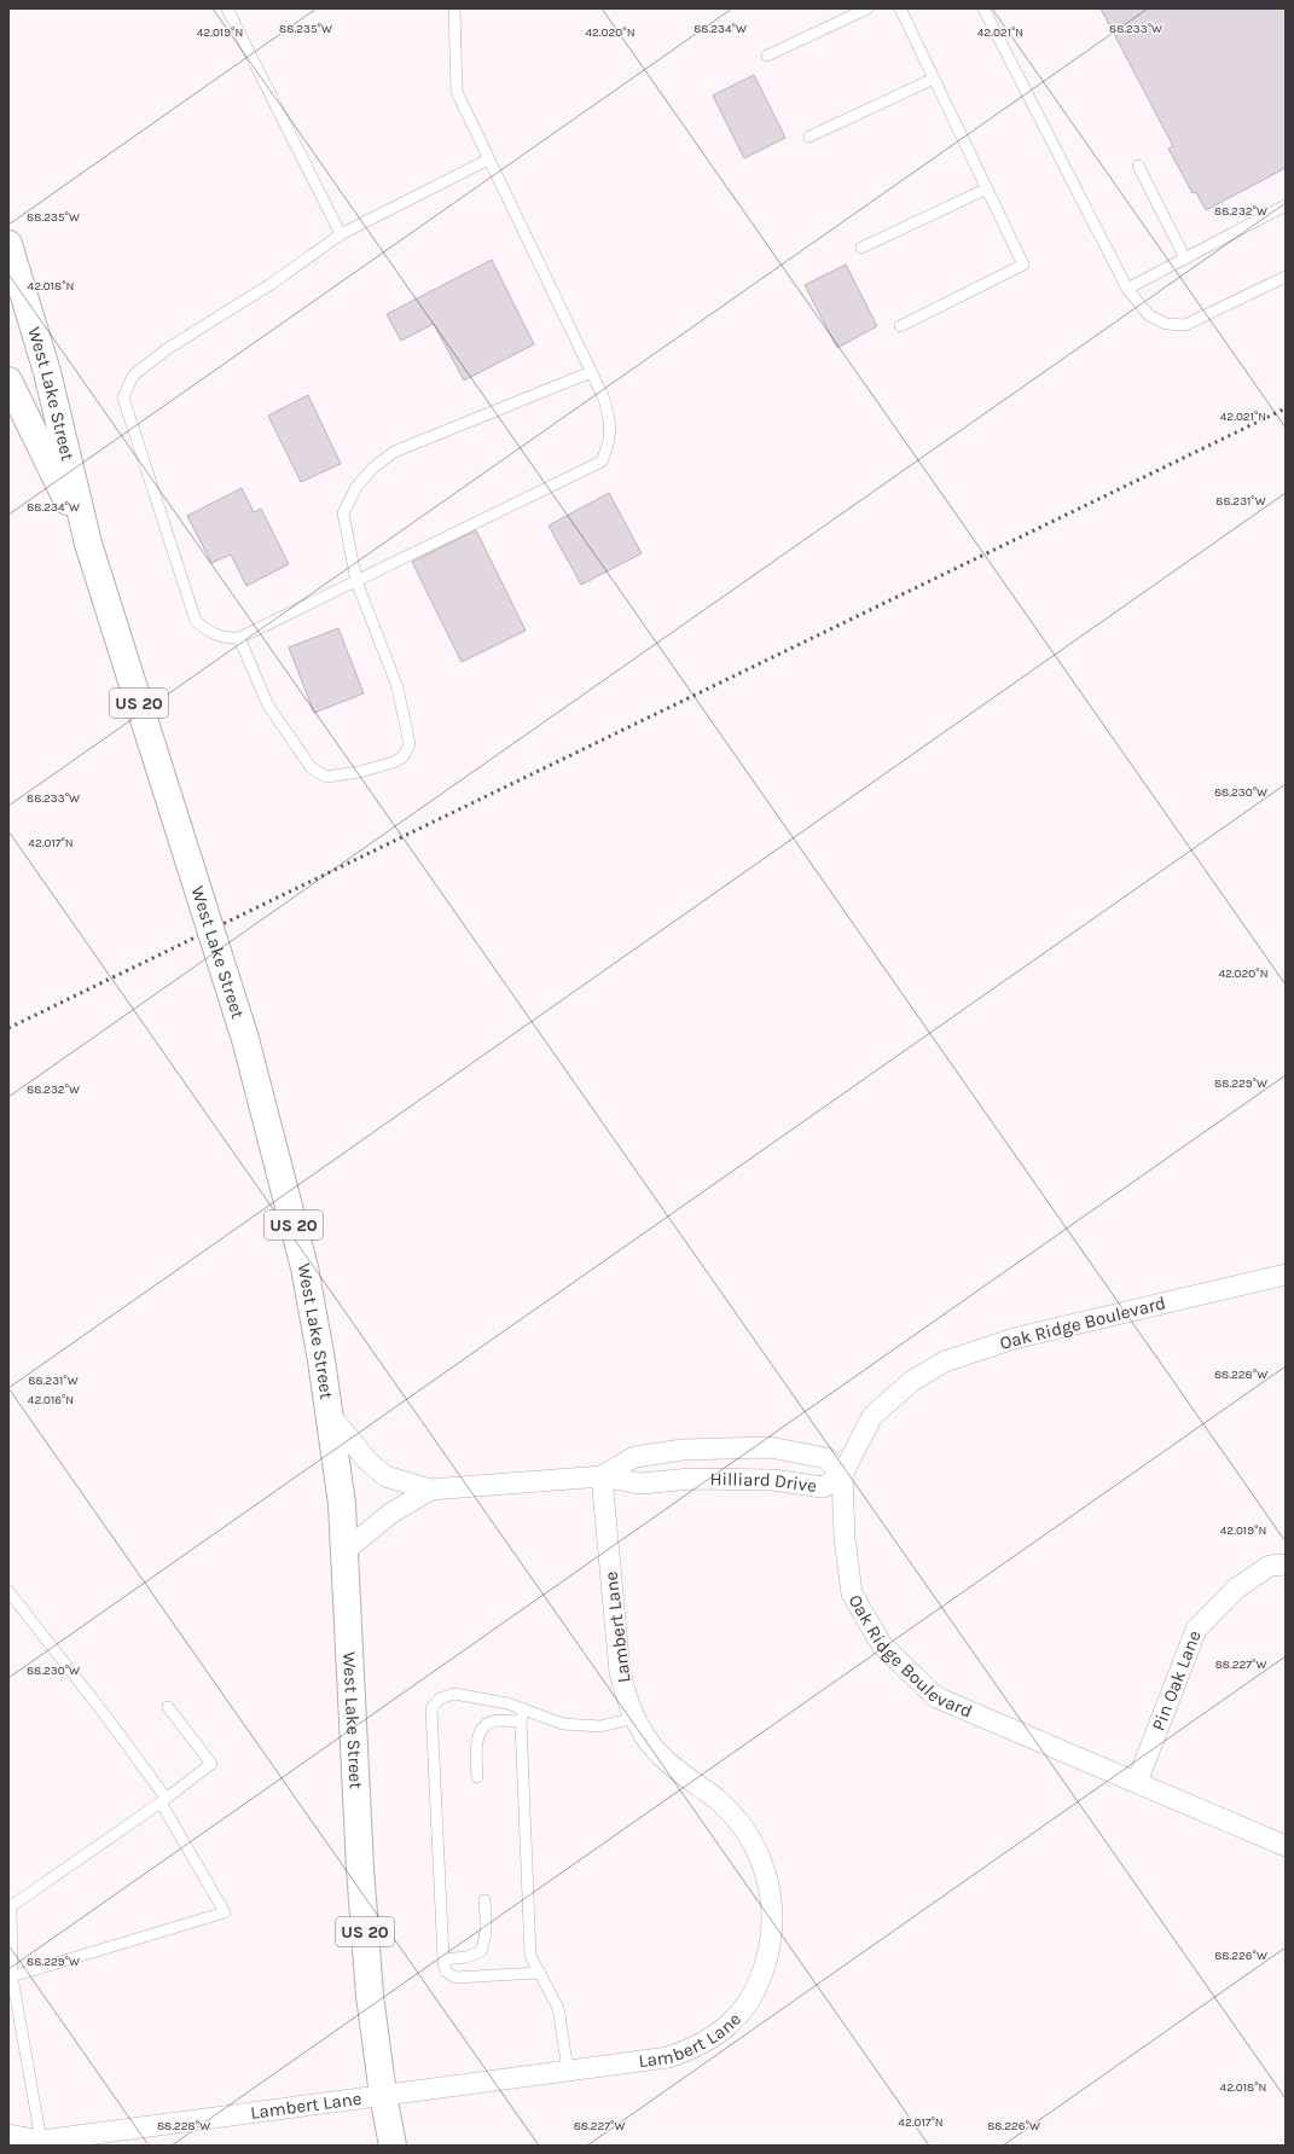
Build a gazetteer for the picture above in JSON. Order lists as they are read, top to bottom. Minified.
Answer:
{"streets":{"highway":["West Lake Street","US 20"],"street":["Oak Ridge Boulevard","Hilliard Drive","Lambert Lane","Pin Oak Lane"]},"crossings":[["West Lake Street","Hilliard Drive"],["West Lake Street","Lambert Lane"],["Oak Ridge Boulevard","Hilliard Drive"],["Oak Ridge Boulevard","Pin Oak Lane"],["Hilliard Drive","Lambert Lane"]],"coordinates":["88.235°W","88.234°W","88.233°W","42.019°N","42.020°N","42.021°N","88.232°W","42.018°N","88.231°W","88.230°W","42.017°N","88.229°W","88.228°W","42.016°N","88.227°W","88.226°W"]}
